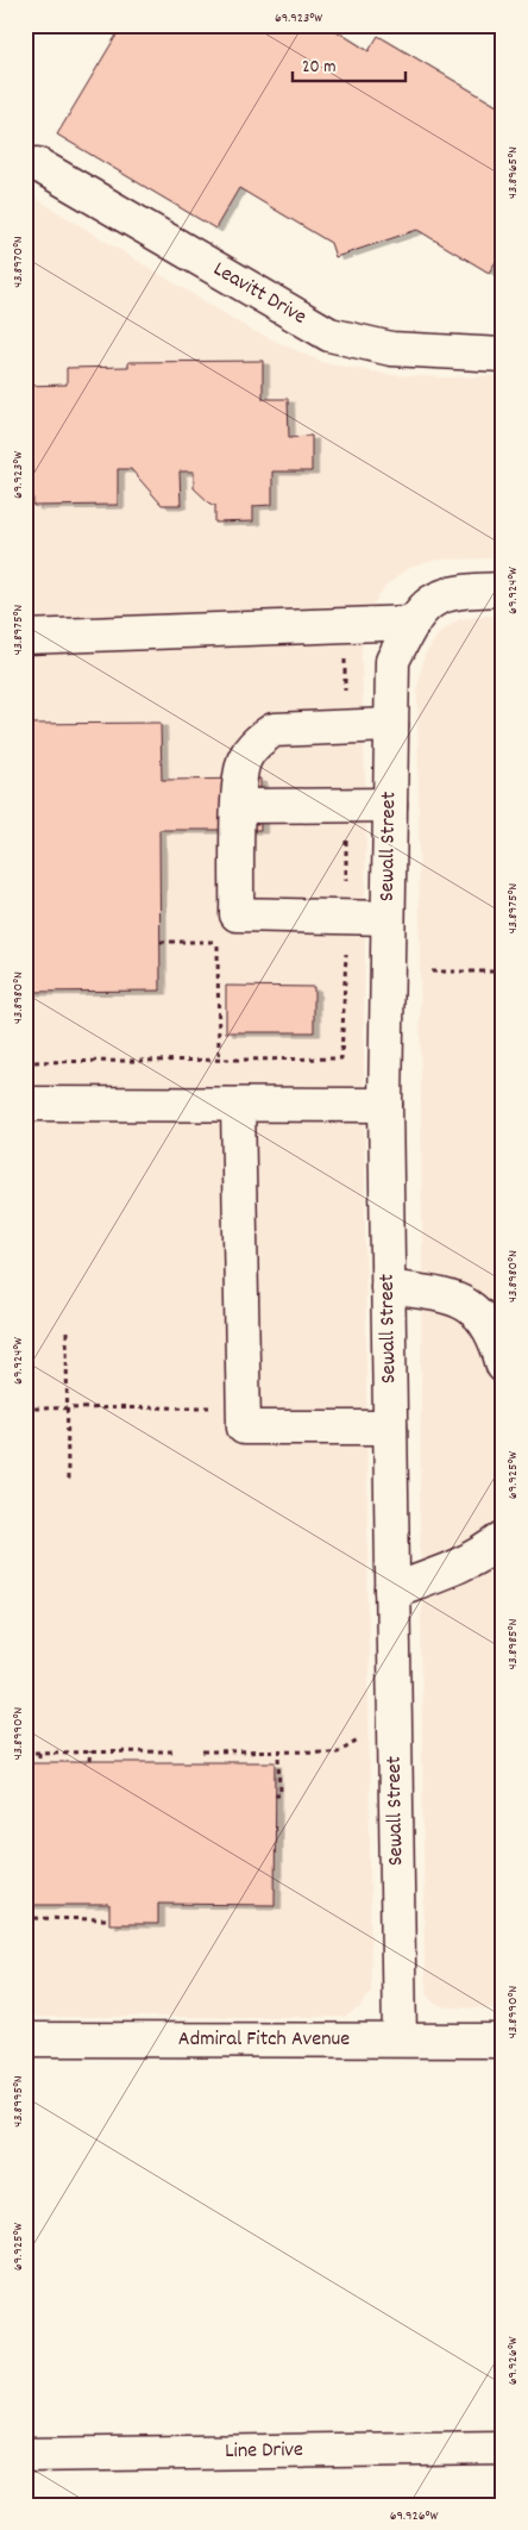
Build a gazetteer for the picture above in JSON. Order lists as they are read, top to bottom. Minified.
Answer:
{"streets":{"street":["Leavitt Drive","Sewall Street","Admiral Fitch Avenue","Line Drive"]},"crossings":[["Sewall Street","Admiral Fitch Avenue"]],"scale_bar":"20 m","coordinates":["69.923°W","43.8965°N","43.8970°N","69.924°W","43.8975°N","43.8980°N","69.925°W","43.8985°N","43.8990°N","43.8995°N","69.926°W"]}
